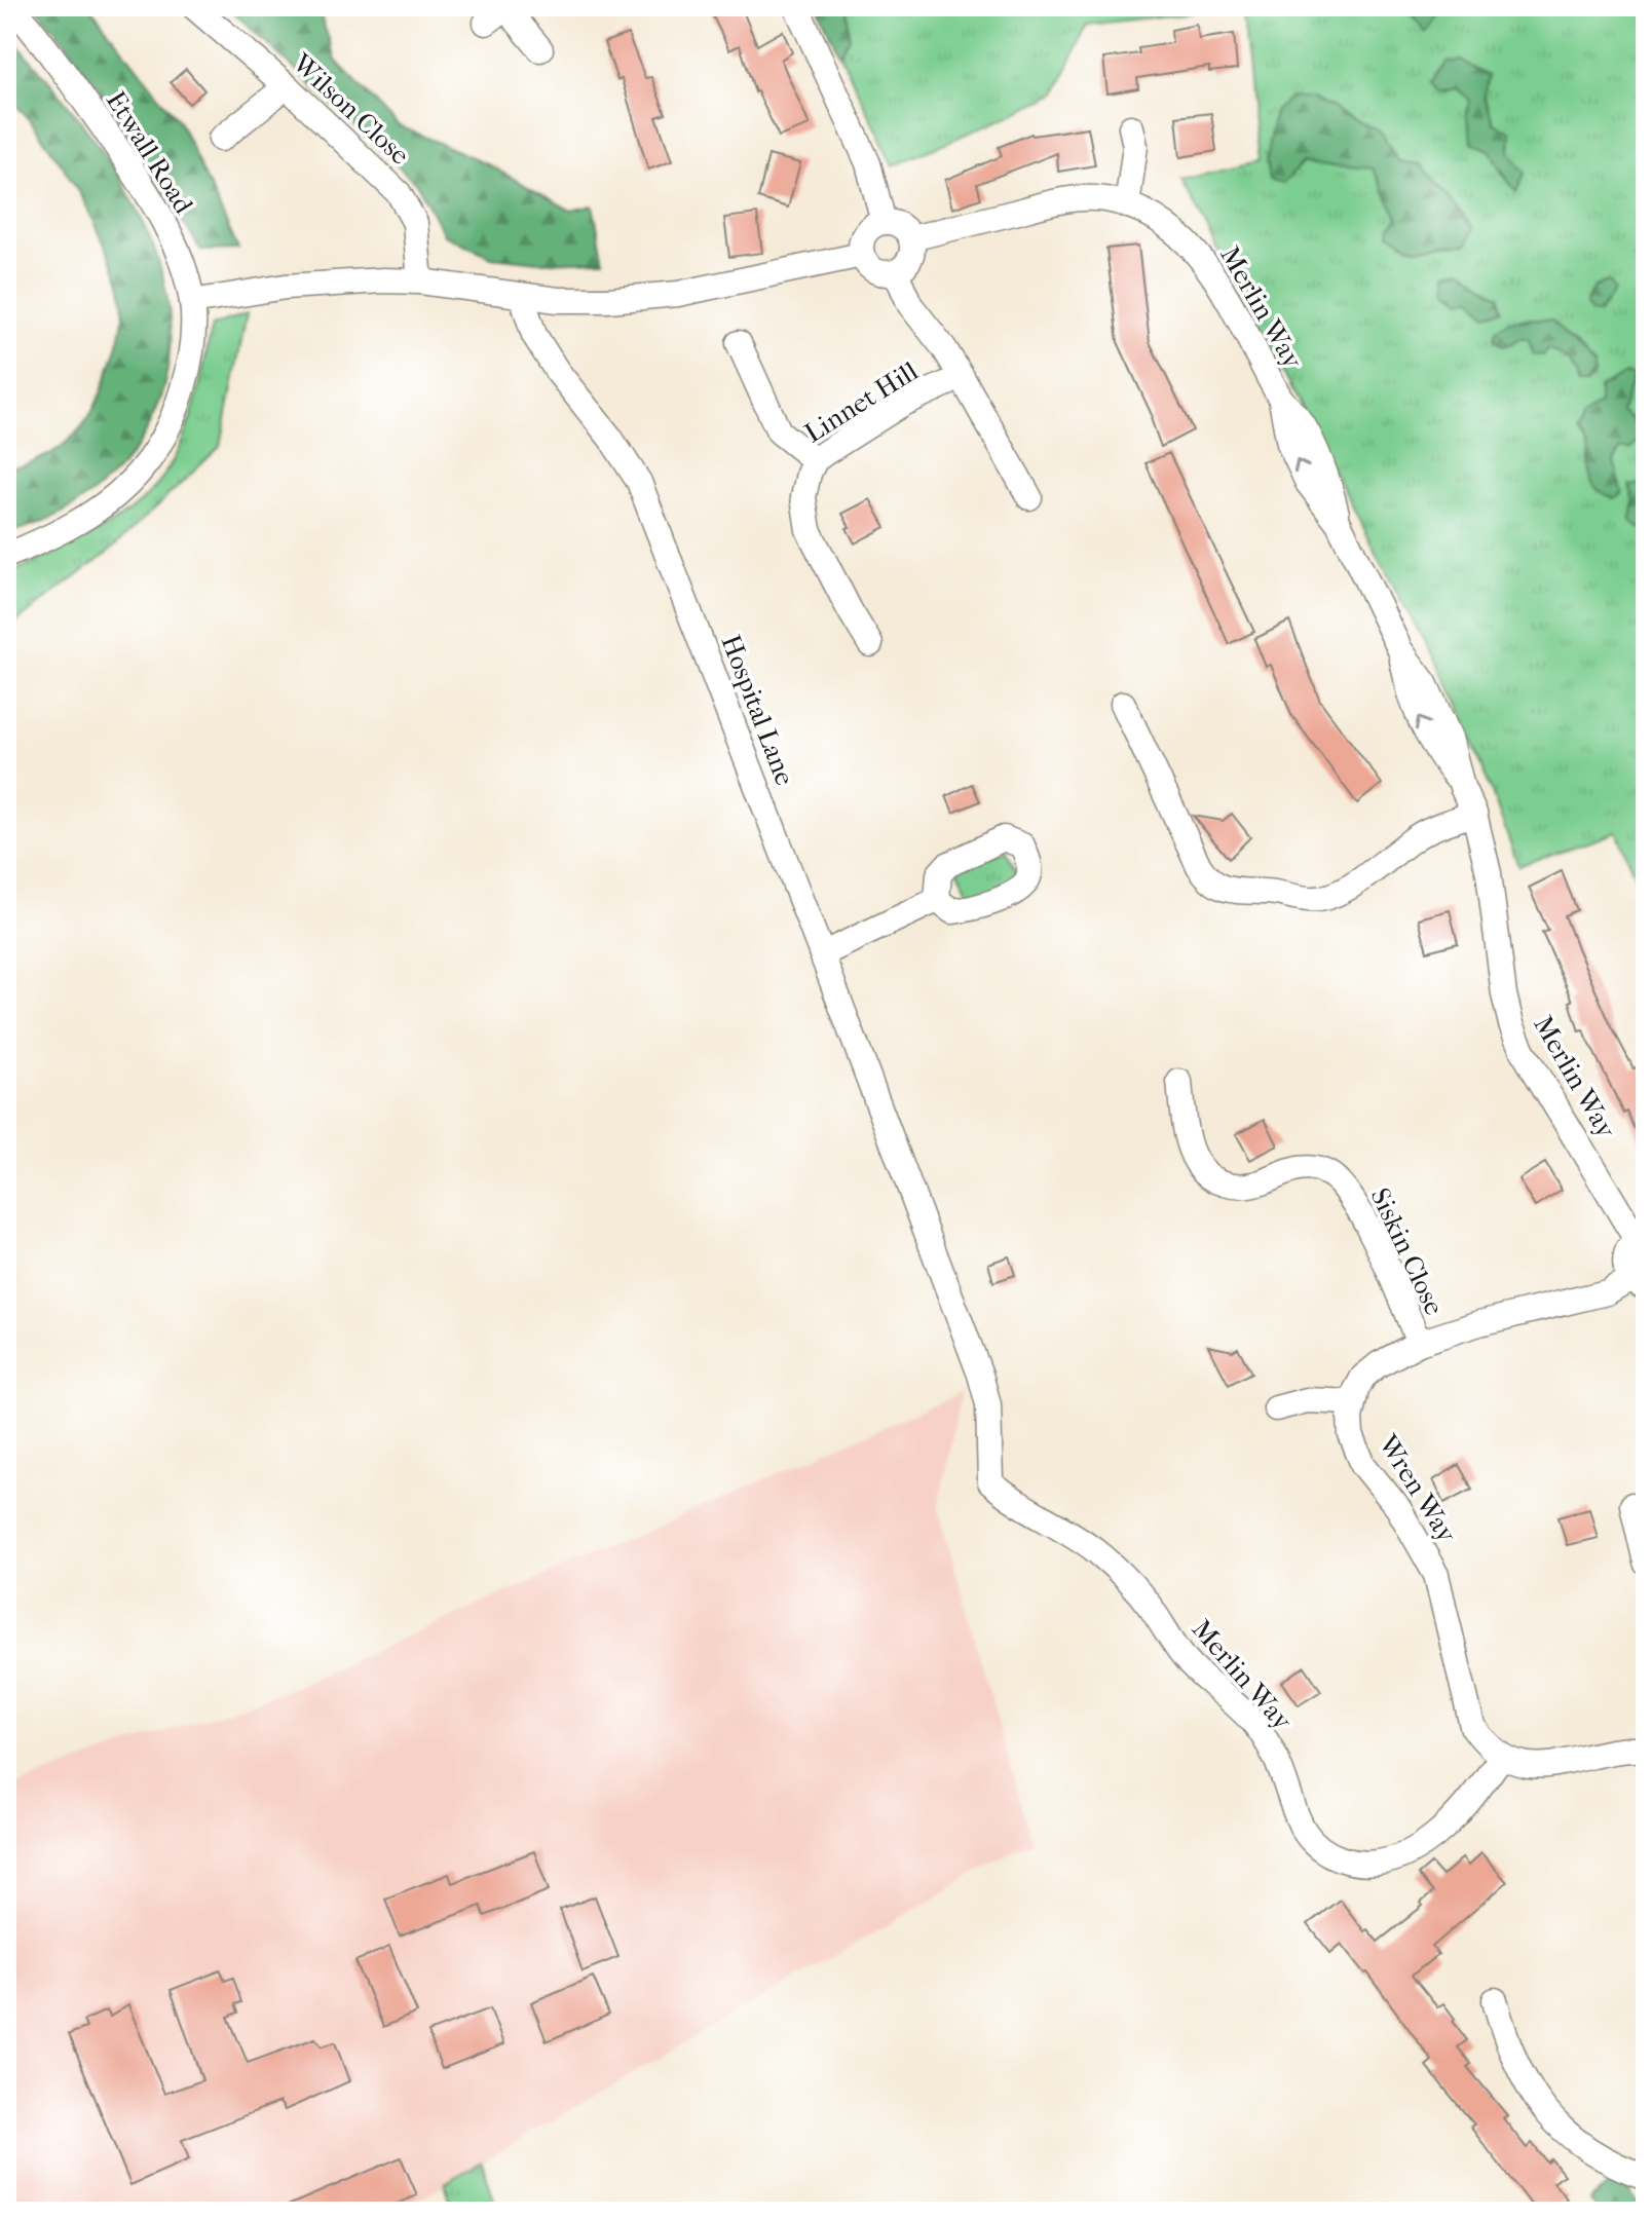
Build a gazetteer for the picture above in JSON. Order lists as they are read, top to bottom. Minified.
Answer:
{"streets":{"street":["Wilson Close","Etwall Road","Merlin Way","Linnet Hill","Hospital Lane","Siskin Close","Wren Way"]},"crossings":[["Merlin Way","Linnet Hill"],["Merlin Way","Hospital Lane"],["Merlin Way","Wren Way"]]}
